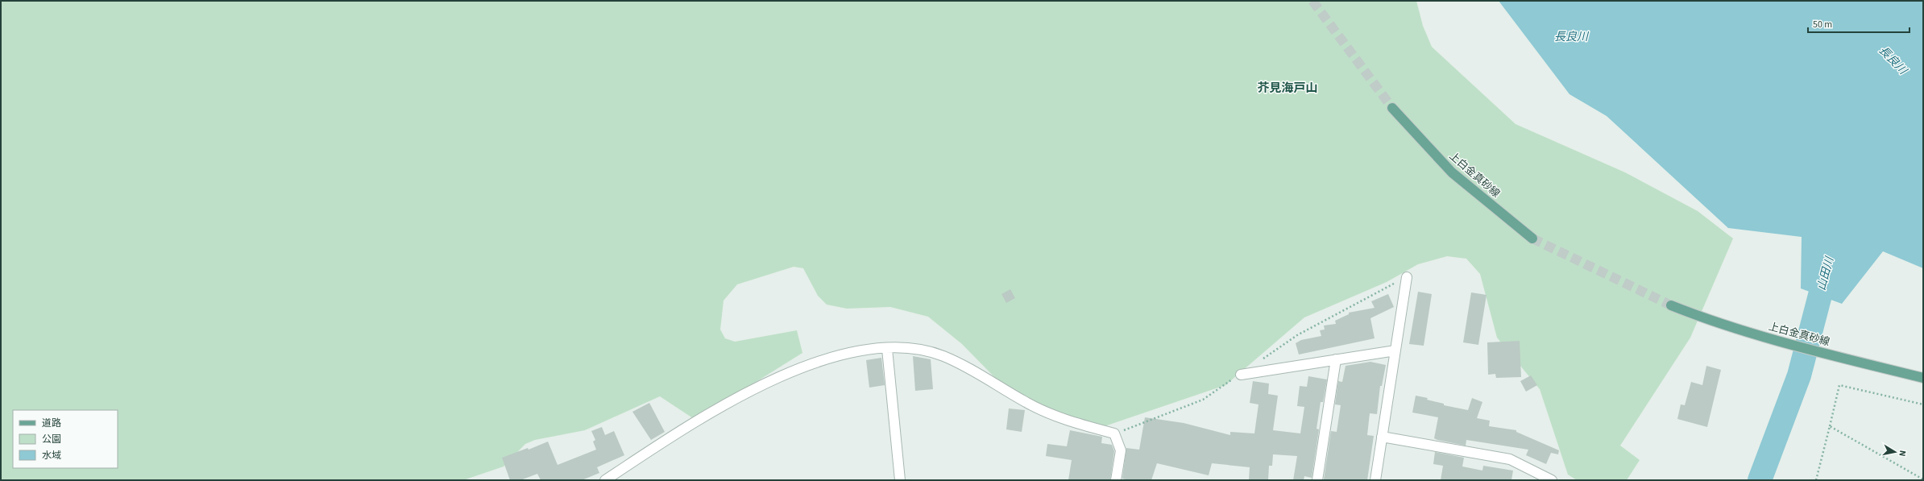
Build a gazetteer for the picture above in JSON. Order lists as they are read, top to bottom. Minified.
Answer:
{"streets":{"main road":["上白金真砂線"]},"districts":["芥見海戸山"],"water":["長良川","山田川"],"legend":["道路","公園","水域"],"scale_bar":"50 m","north":"right"}
